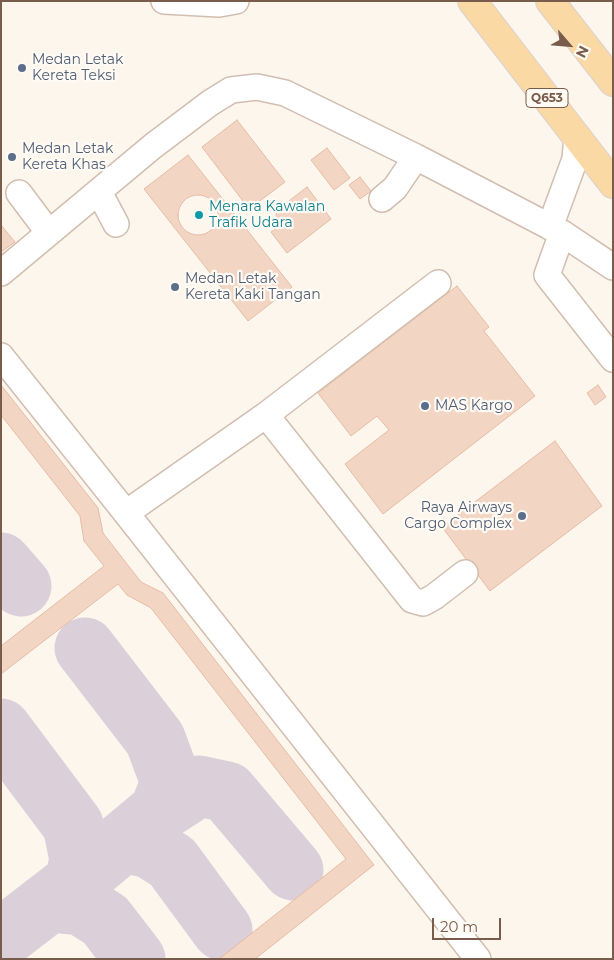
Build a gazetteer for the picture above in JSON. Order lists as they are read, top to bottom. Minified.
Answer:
{"streets":{"main road":["Q653"]},"places":["Medan Letak Kereta Teksi","Medan Letak Kereta Khas","Menara Kawalan Trafik Udara","Medan Letak Kereta Kaki Tangan","MAS Kargo","Raya Airways Cargo Complex"],"scale_bar":"20 m","north":"bottom right"}
